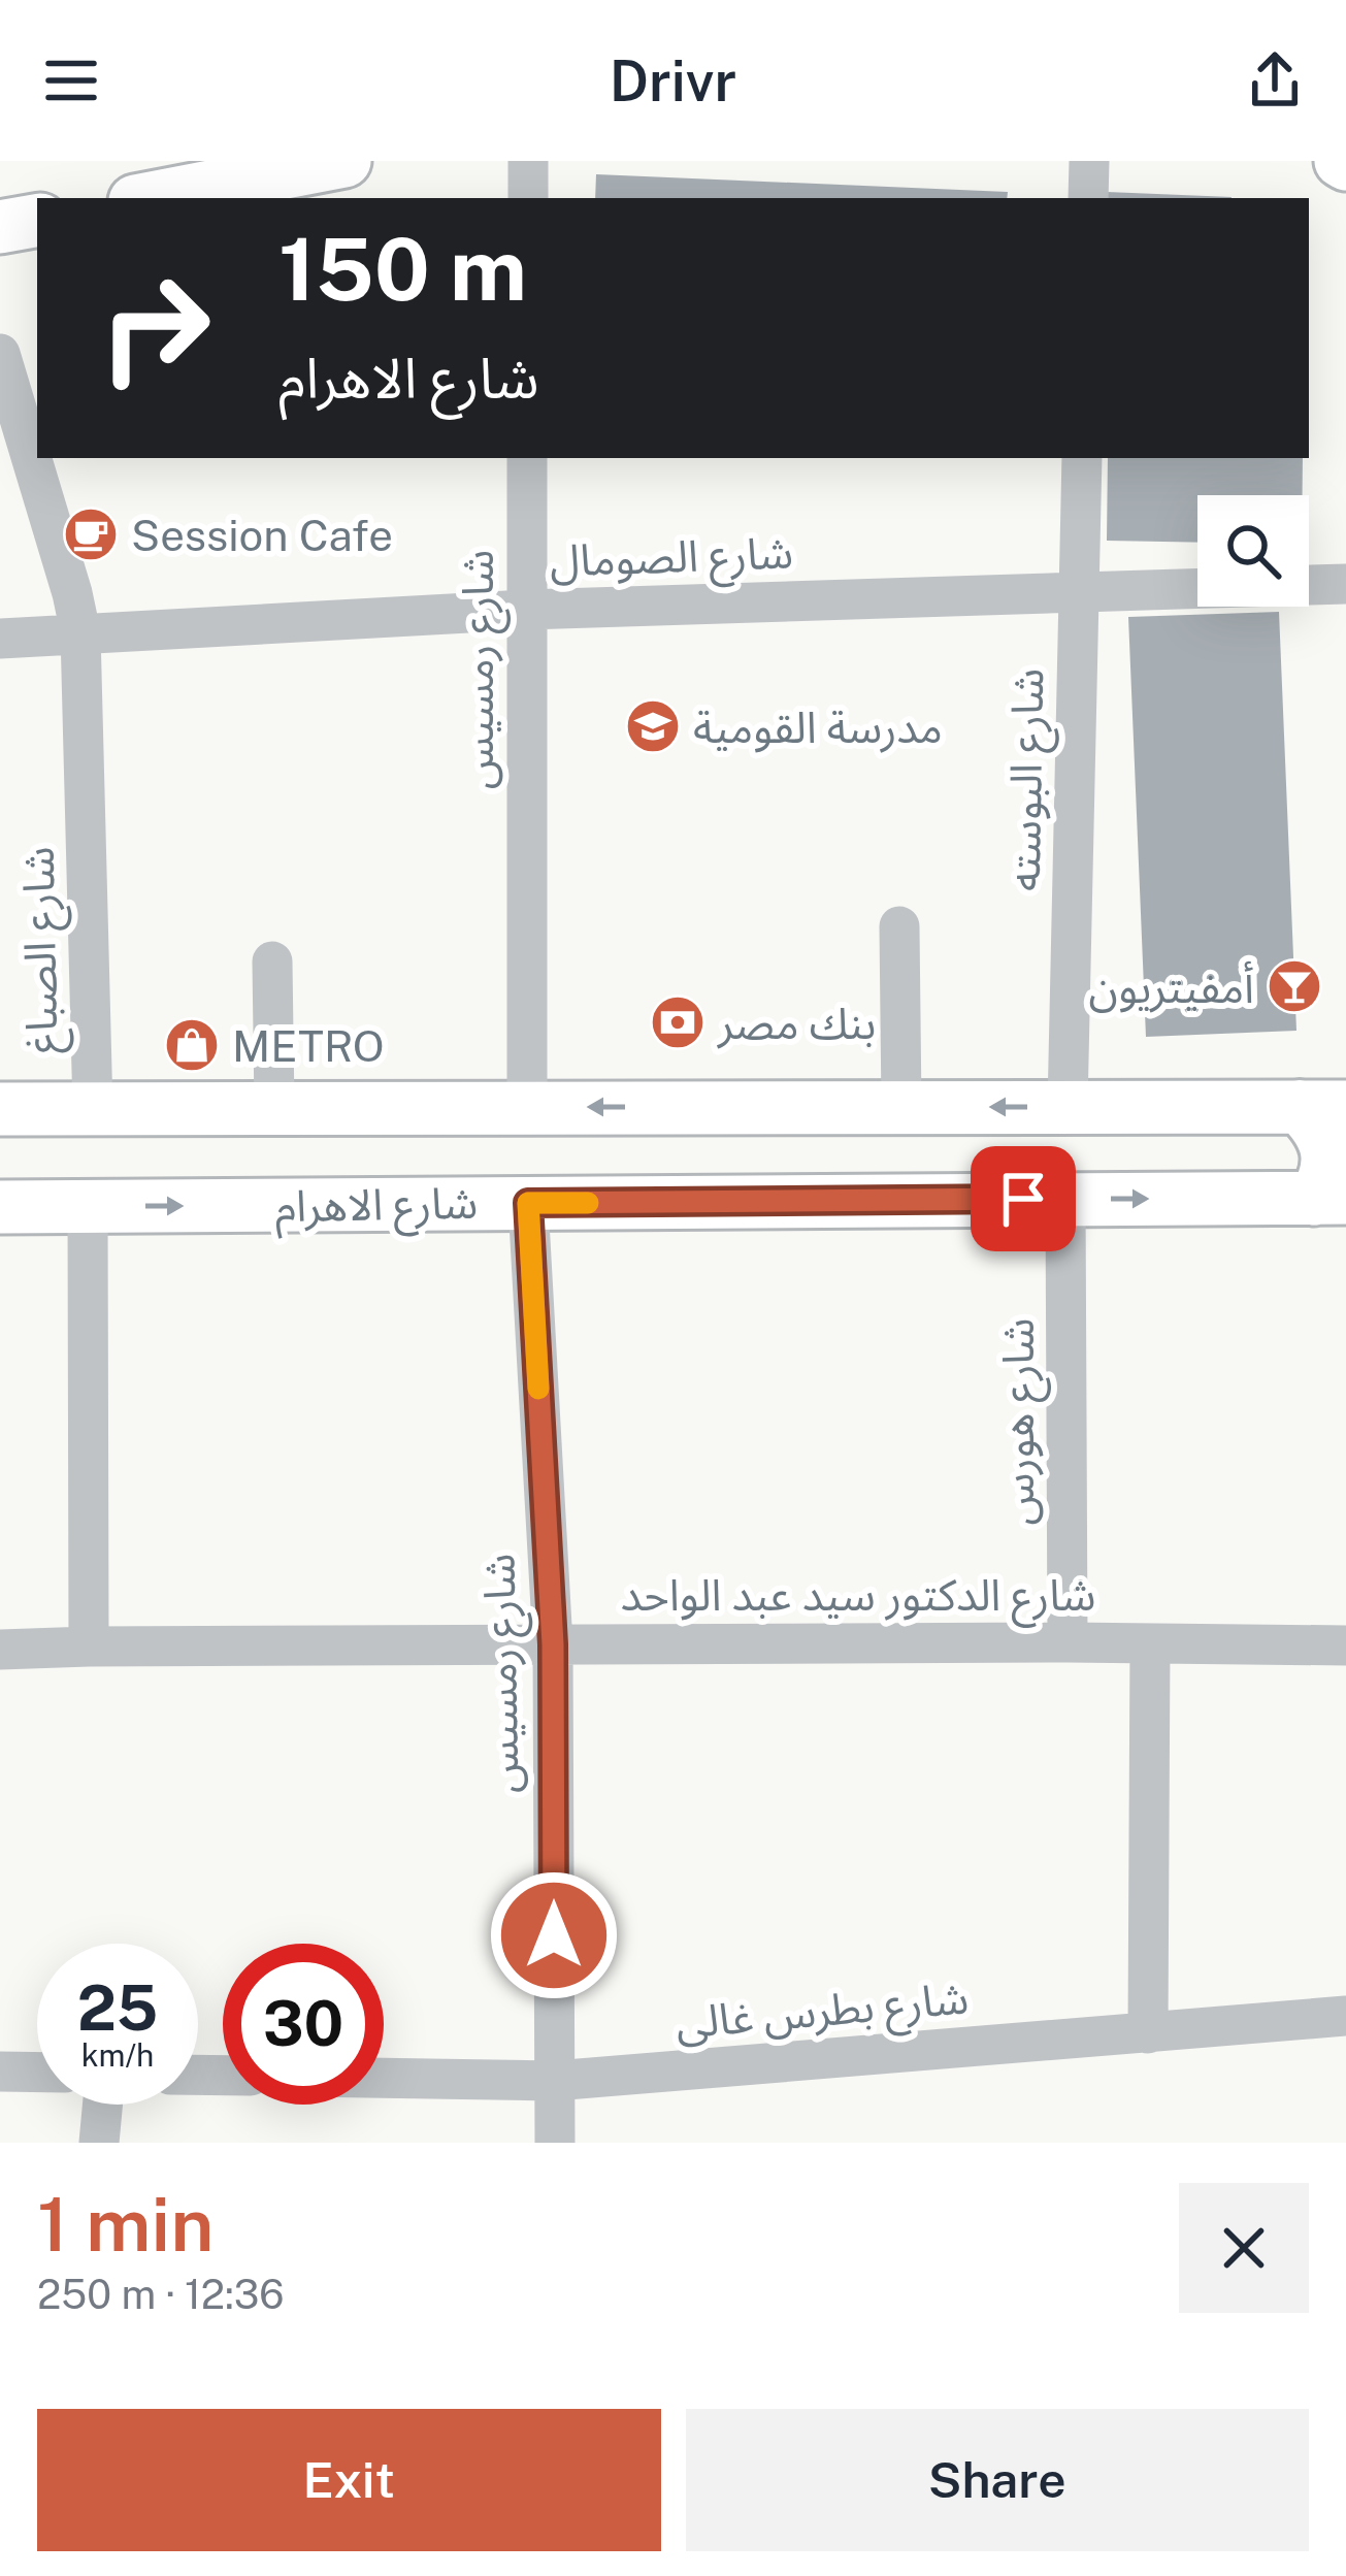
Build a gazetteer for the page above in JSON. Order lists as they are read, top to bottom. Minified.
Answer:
{"streets":{"main road":["شارع الاهرام"],"street":["شارع الصومال","شارع رمسيس","شارع البوسته","شارع الصباغ","شارع هورس","شارع الدكتور سيد عبد الواحد","شارع بطرس غالى"]},"crossings":[["شارع الصومال","شارع رمسيس"],["شارع الصومال","شارع البوسته"],["شارع الصومال","شارع الصباغ"],["شارع رمسيس","شارع الاهرام"],["شارع رمسيس","شارع الدكتور سيد عبد الواحد"],["شارع رمسيس","شارع بطرس غالى"],["شارع الاهرام","شارع هورس"],["شارع هورس","شارع الدكتور سيد عبد الواحد"]],"places":{"cafe":["Session Cafe"],"school or university":["مدرسة القومية"],"bar":["أمفيتريون"],"bank":["بنك مصر"],"shop":["METRO"]},"page":{"header":"Drivr","turn":["150 m","شارع الاهرام"],"speed":"25 km/h","limit":"30","heading":["1 min","250 m · 12:36"],"buttons":["Exit","Share"]}}
